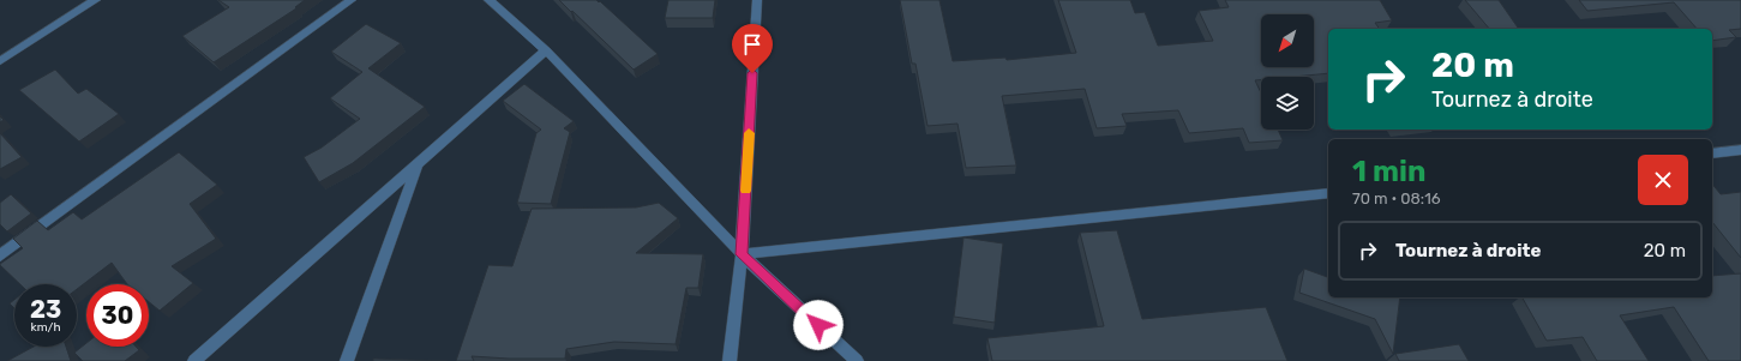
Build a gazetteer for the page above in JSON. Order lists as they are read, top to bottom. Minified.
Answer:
{"north":"bottom left","page":{"turn":["20 m","Tournez à droite"],"heading":["1 min","70 m · 08:16"],"list":[{"name":"Tournez à droite","value":"20 m"}],"speed":"23 km/h","limit":"30"}}
